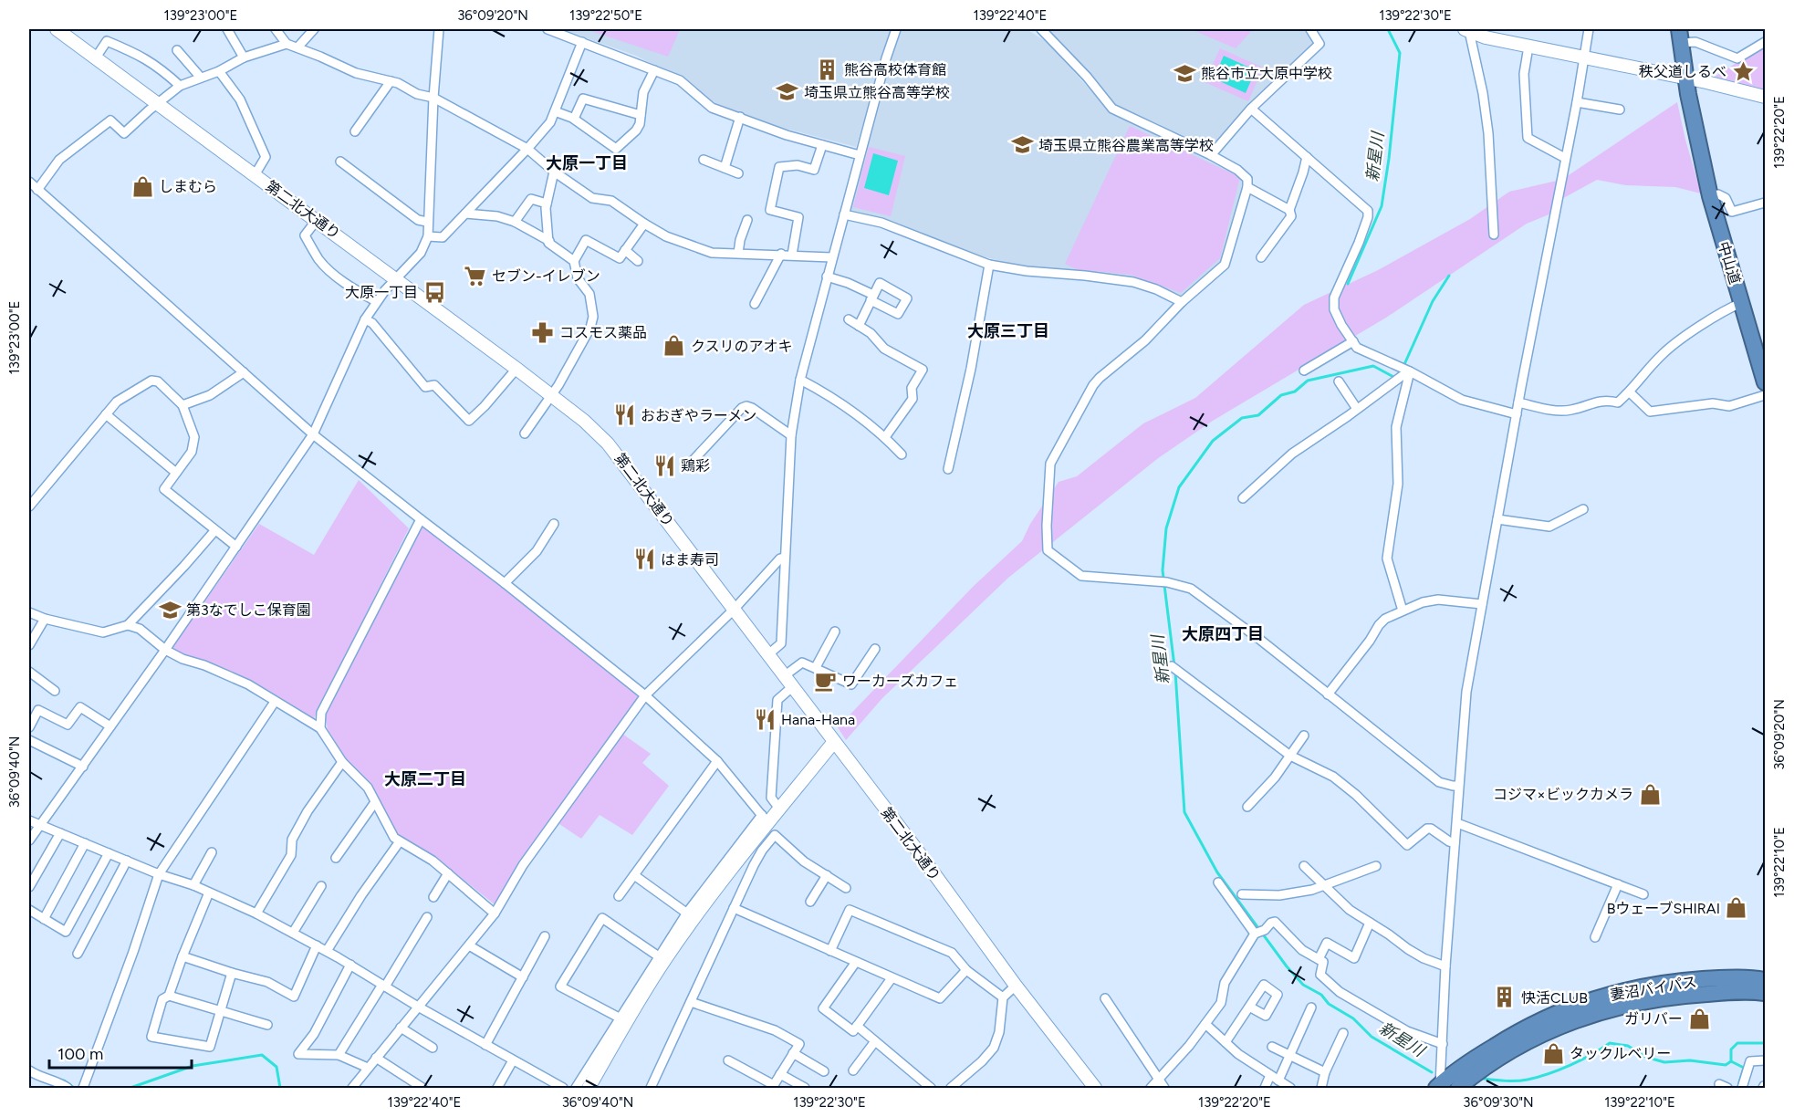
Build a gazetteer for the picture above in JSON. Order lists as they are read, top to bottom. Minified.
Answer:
{"streets":{"highway":["中山道","妻沼バイパス"],"street":["第二北大通り"]},"districts":["大原一丁目","大原三丁目","大原四丁目","大原二丁目"],"water":["新星川"],"places":{"building":["熊谷高校体育館","快活CLUB"],"place":["秩父道しるべ"],"school or university":["熊谷市立大原中学校","埼玉県立熊谷高等学校","埼玉県立熊谷農業高等学校","第3なでしこ保育園"],"shop":["しまむら","クスリのアオキ","コジマ×ビックカメラ","BウェーブSHIRAI","ガリバー","タックルベリー"],"supermarket":["セブン-イレブン"],"bus stop":["大原一丁目"],"pharmacy":["コスモス薬品"],"restaurant":["おおぎやラーメン","鶏彩","はま寿司","Hana-Hana"],"cafe":["ワーカーズカフェ"]},"scale_bar":"100 m","coordinates":["139°23'00\"E","36°09'20\"N","139°22'50\"E","139°22'40\"E","139°22'30\"E","139°22'20\"E","36°09'40\"N","139°22'10\"E","36°09'30\"N"]}
